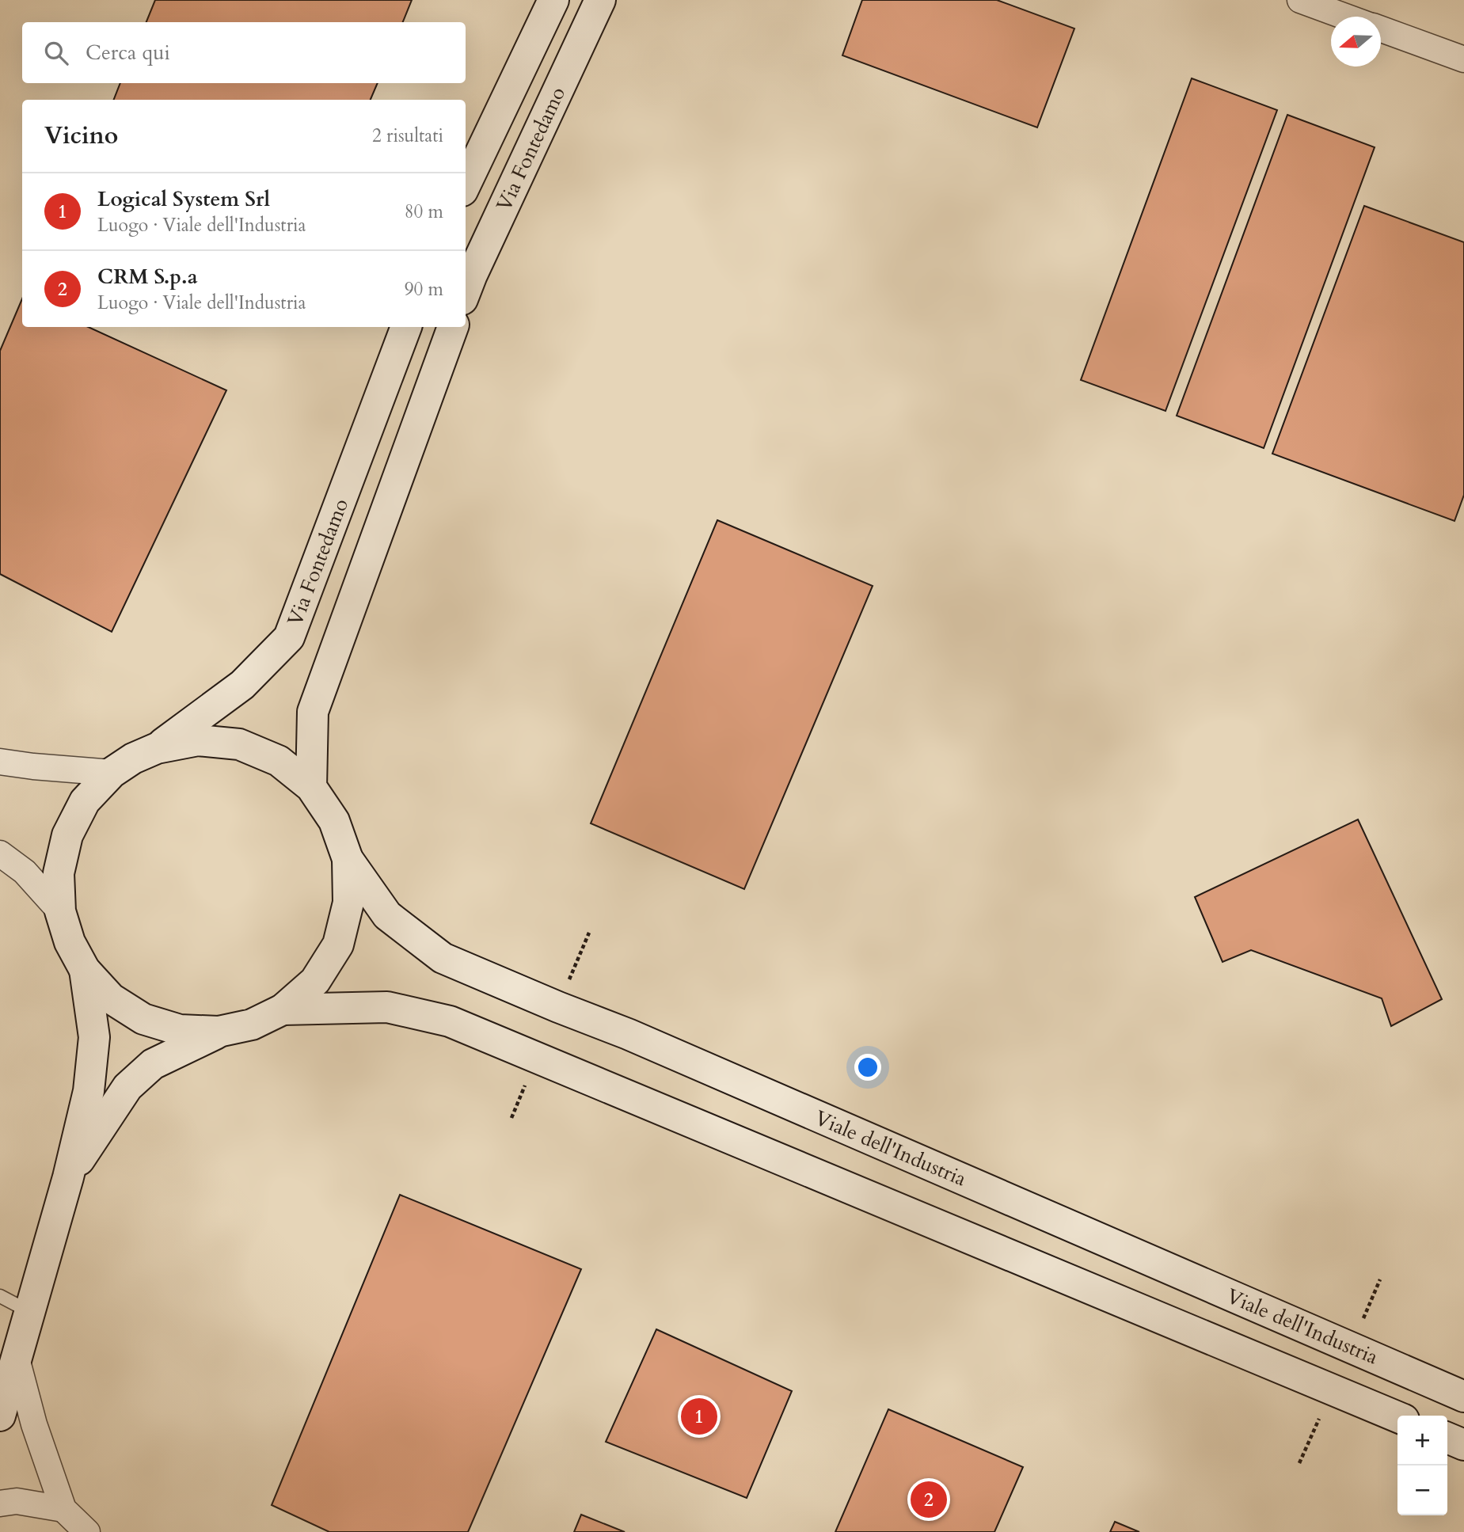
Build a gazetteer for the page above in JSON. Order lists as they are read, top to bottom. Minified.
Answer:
{"streets":{"main road":["Via Fontedamo","Viale dell'Industria"]},"crossings":[["Via Fontedamo","Viale dell'Industria"]],"north":"left","page":{"search":"Cerca qui","heading":["Vicino","2 risultati"],"list":[{"mark":"1","name":"Logical System Srl","note":"Luogo · Viale dell'Industria","value":"80 m"},{"mark":"2","name":"CRM S.p.a","note":"Luogo · Viale dell'Industria","value":"90 m"}],"pins":["1","2"],"map_buttons":["+","−"]}}
